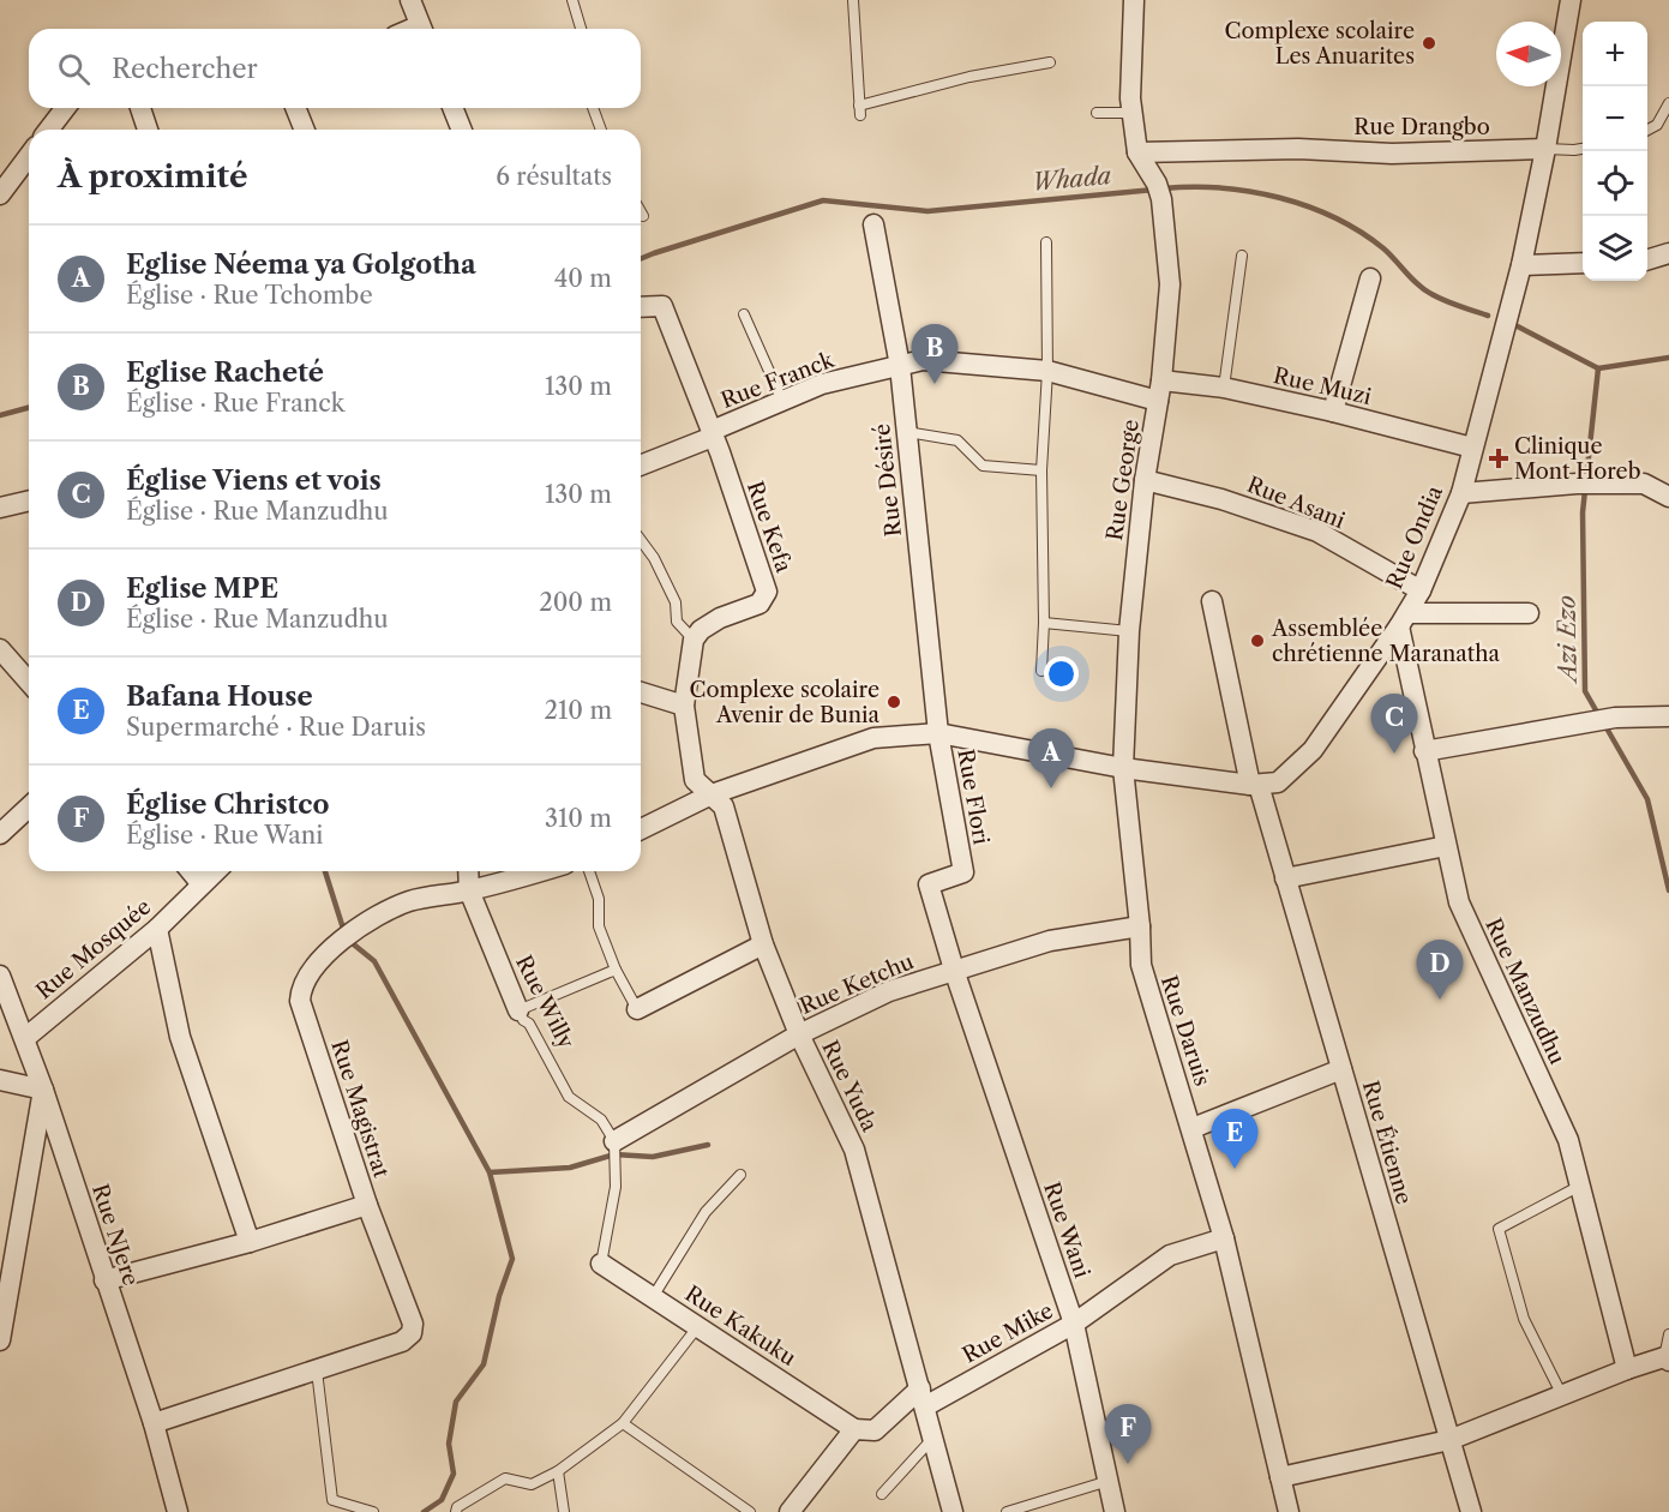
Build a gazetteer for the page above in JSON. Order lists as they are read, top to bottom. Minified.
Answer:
{"streets":{"street":["Rue Drangbo","Rue Franck","Rue Muzi","Rue Désiré","Rue George","Rue Asani","Rue Kefa","Rue Ondia","Rue Flori","Rue Mosquée","Rue Ketchu","Rue Manzudhu","Rue Willy","Rue Daruis","Rue Yuda","Rue Magistrat","Rue Étienne","Rue Wani","Rue NJere","Rue Kakuku","Rue Mike"]},"crossings":[["Rue Drangbo","Rue George"],["Rue Drangbo","Rue Ondia"],["Rue Franck","Rue Muzi"],["Rue Franck","Rue Désiré"],["Rue Franck","Rue George"],["Rue Franck","Rue Kefa"],["Rue Muzi","Rue George"],["Rue Muzi","Rue Ondia"],["Rue Désiré","Rue Flori"],["Rue George","Rue Asani"],["Rue George","Rue Daruis"],["Rue Asani","Rue Ondia"],["Rue Ondia","Rue Manzudhu"],["Rue Ondia","Rue Étienne"],["Rue Flori","Rue Ketchu"],["Rue Flori","Rue Wani"],["Rue Mosquée","Rue NJere"],["Rue Ketchu","Rue Willy"],["Rue Ketchu","Rue Daruis"],["Rue Ketchu","Rue Yuda"],["Rue Ketchu","Rue Wani"],["Rue Willy","Rue Magistrat"],["Rue Daruis","Rue Mike"],["Rue Yuda","Rue Mike"],["Rue Magistrat","Rue NJere"],["Rue Wani","Rue Mike"],["Rue Kakuku","Rue Mike"]],"water":["Whada","Azi Ezo"],"places":{"other":["Complexe scolaire Les Anuarites","Assemblée chrétienne Maranatha","Complexe scolaire Avenir de Bunia"],"health":["Clinique Mont Horeb"]},"north":"left","page":{"map_buttons":["+","−"],"search":"Rechercher","heading":["À proximité","6 résultats"],"list":[{"mark":"A","name":"Eglise Néema ya Golgotha","note":"Église · Rue Tchombe","value":"40 m"},{"mark":"B","name":"Eglise Racheté","note":"Église · Rue Franck","value":"130 m"},{"mark":"C","name":"Église Viens et vois","note":"Église · Rue Manzudhu","value":"130 m"},{"mark":"D","name":"Eglise MPE","note":"Église · Rue Manzudhu","value":"200 m"},{"mark":"E","name":"Bafana House","note":"Supermarché · Rue Daruis","value":"210 m"},{"mark":"F","name":"Église Christco","note":"Église · Rue Wani","value":"310 m"}],"pins":["B","C","A","D","E","F"]}}
